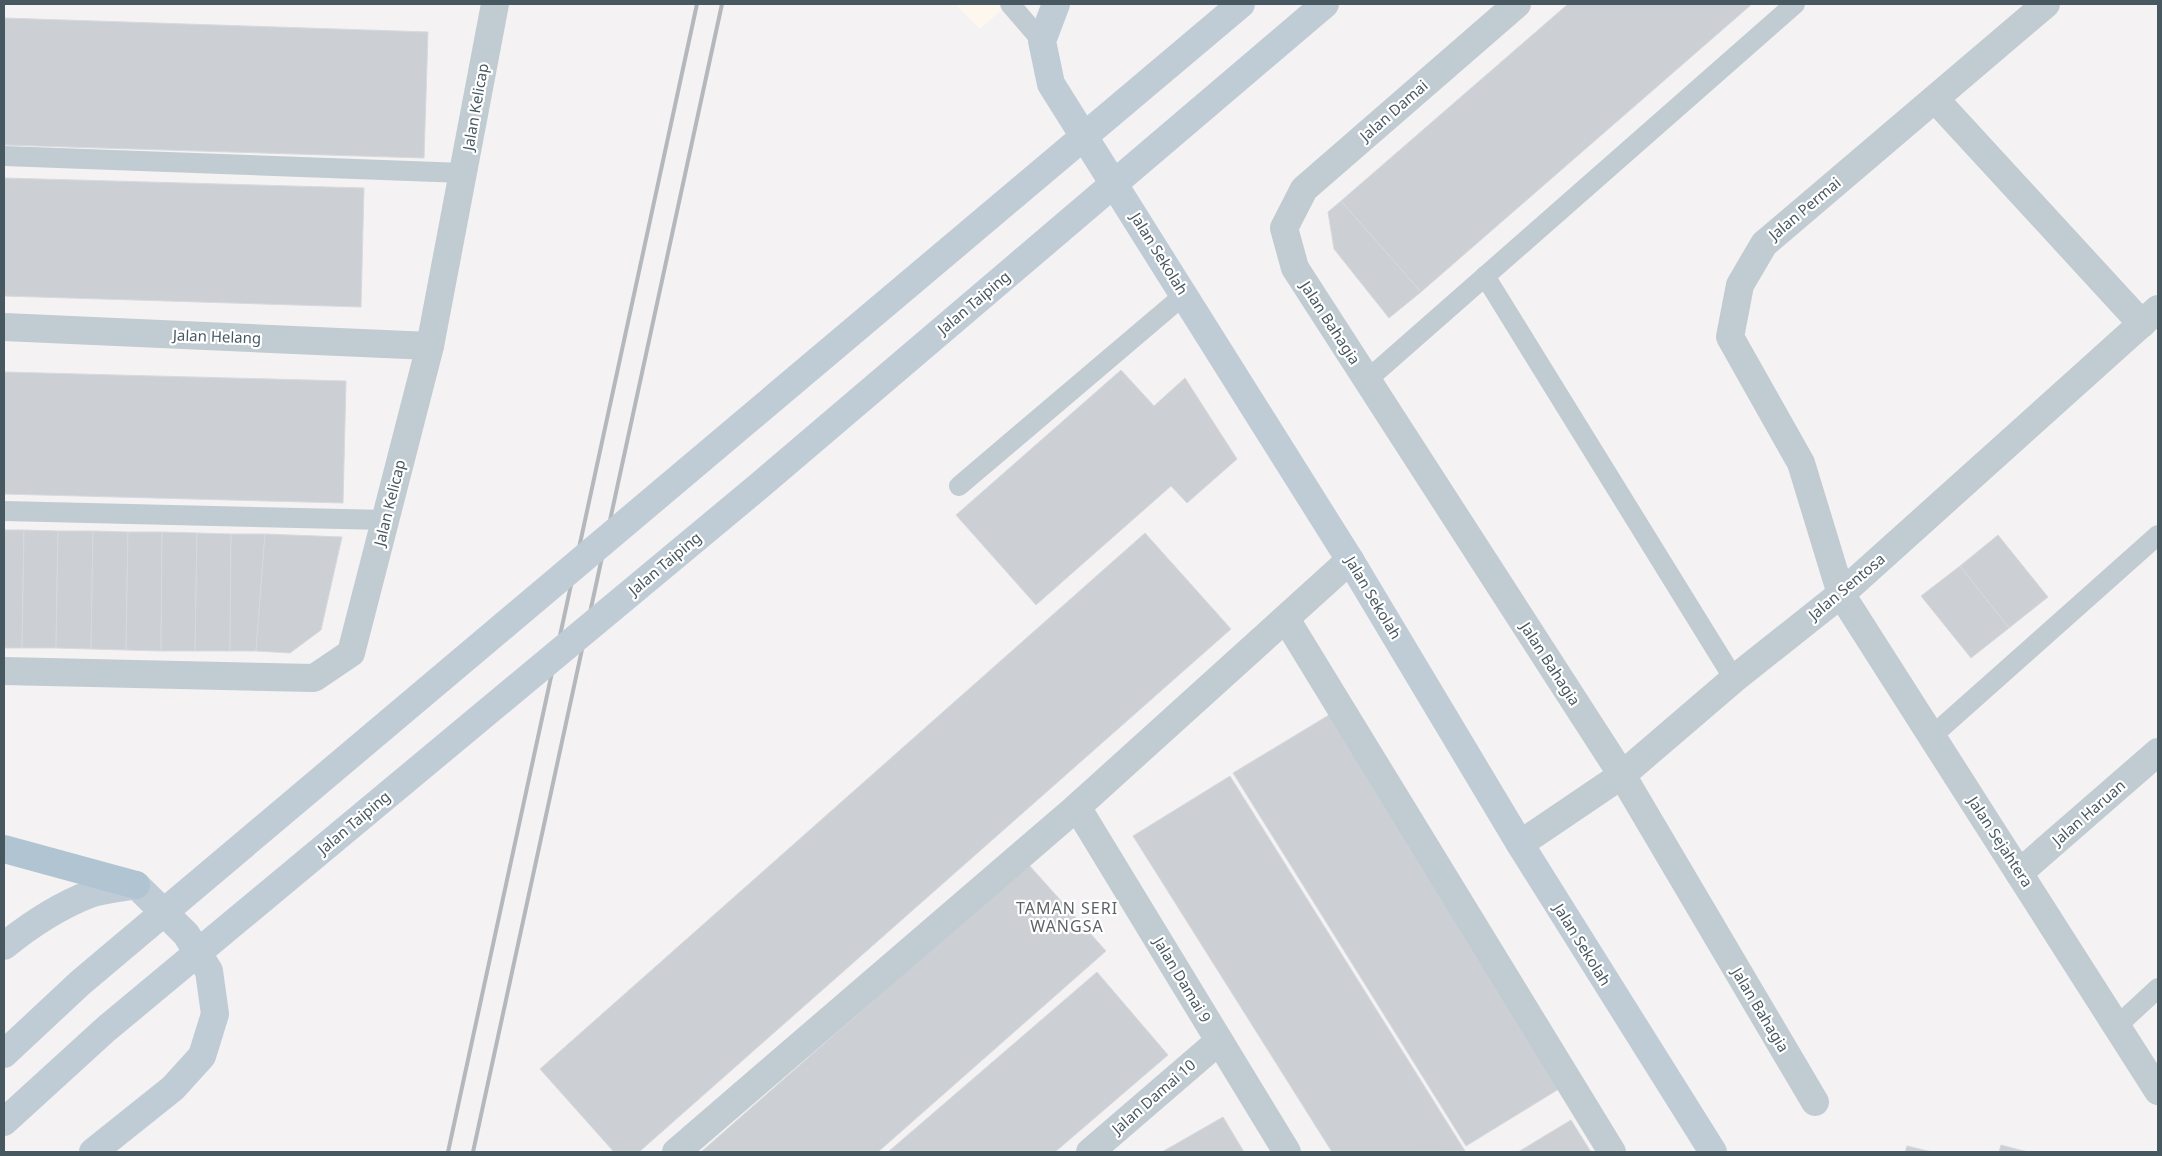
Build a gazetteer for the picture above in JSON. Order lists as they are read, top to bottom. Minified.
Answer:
{"streets":{"main road":["Jalan Sekolah","Jalan Taiping"],"street":["Jalan Kelicap","Jalan Damai","Jalan Permai","Jalan Bahagia","Jalan Helang","Jalan Sentosa","Jalan Haruan","Jalan Sejahtera","Jalan Damai 9","Jalan Damai 10"]},"crossings":[["Jalan Kelicap","Jalan Helang"],["Jalan Damai","Jalan Bahagia"],["Jalan Permai","Jalan Sentosa"],["Jalan Permai","Jalan Sejahtera"],["Jalan Sekolah","Jalan Sentosa"],["Jalan Bahagia","Jalan Sentosa"],["Jalan Sentosa","Jalan Sejahtera"],["Jalan Haruan","Jalan Sejahtera"],["Jalan Damai 9","Jalan Damai 10"]],"districts":["TAMAN SERI WANGSA"]}
